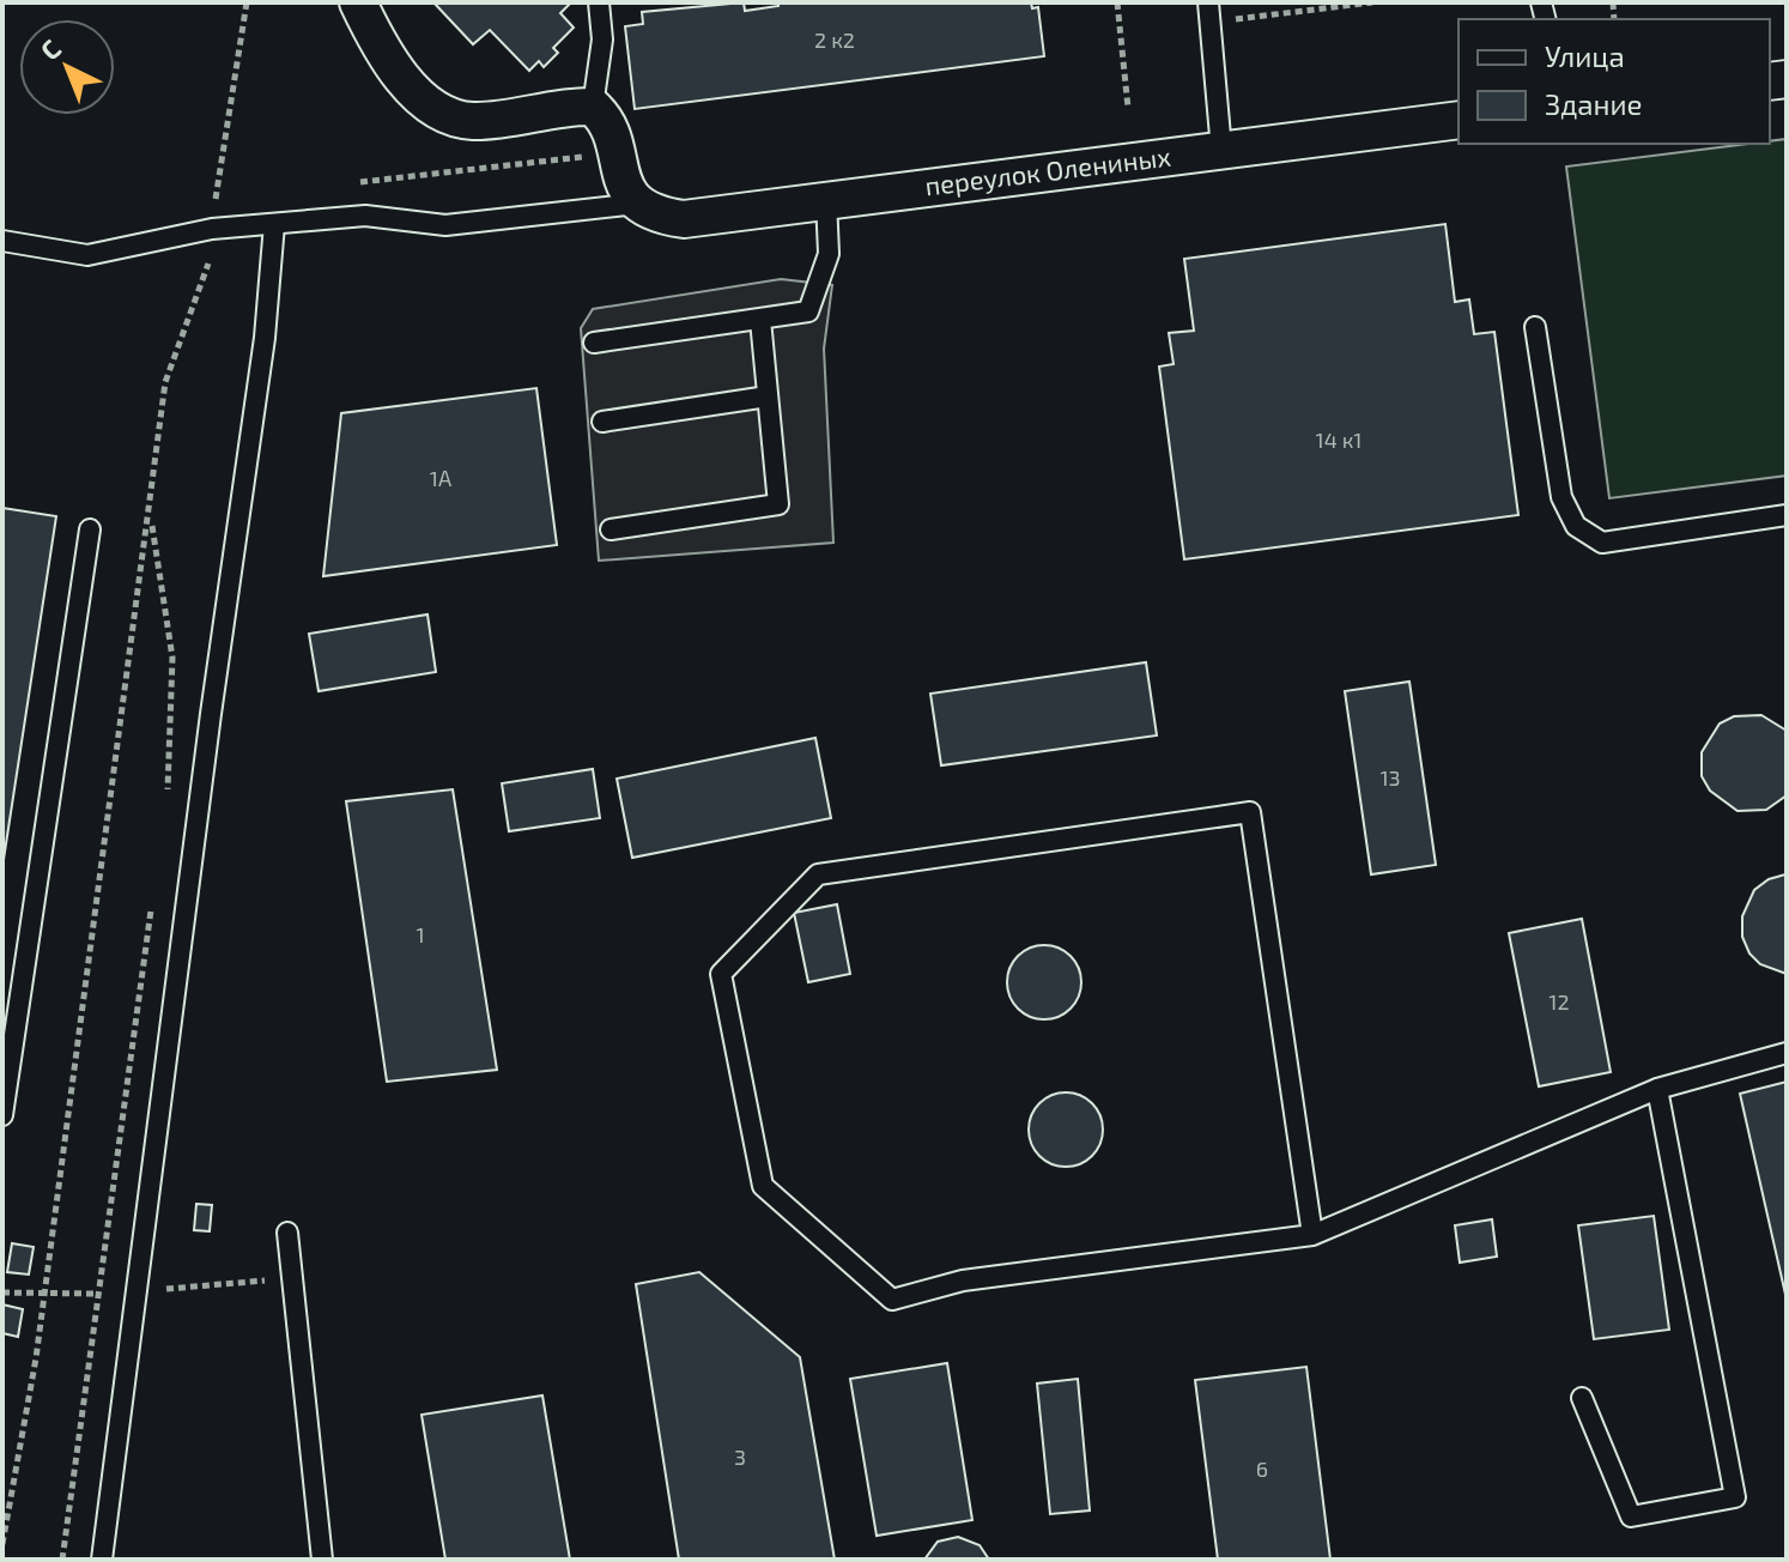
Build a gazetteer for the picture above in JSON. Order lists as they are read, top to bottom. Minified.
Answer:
{"streets":{"street":["переулок Олениных"]},"house_numbers":["2 к2","14 к1","1А","13","1","12","3","6"],"legend":["Улица","Здание"],"north":"top left"}
